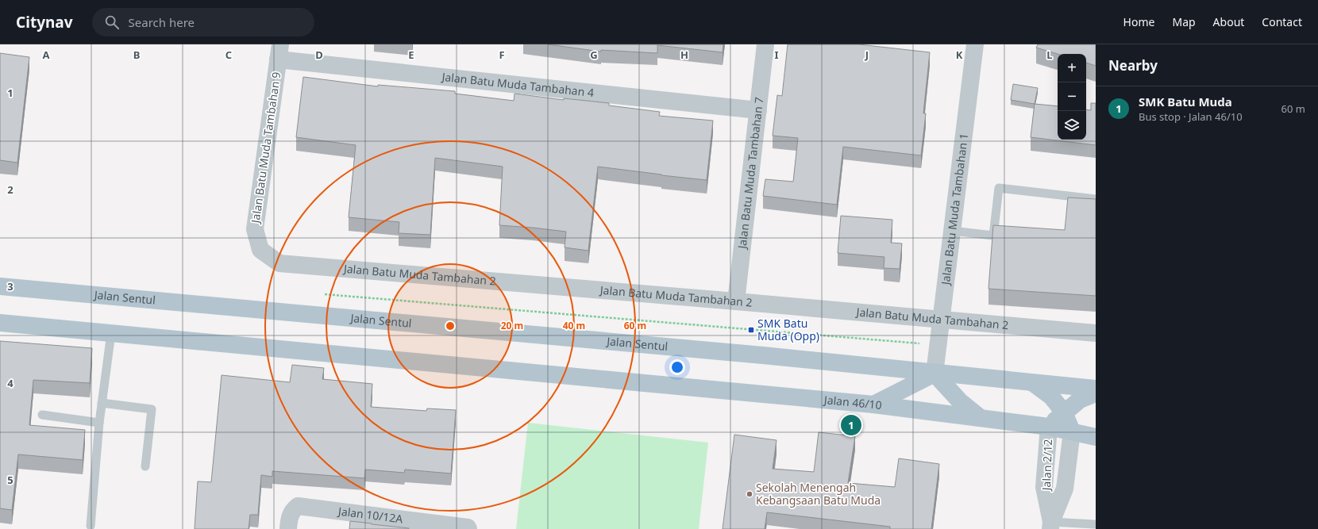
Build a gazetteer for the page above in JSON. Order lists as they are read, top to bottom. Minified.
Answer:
{"streets":{"main road":["Jalan Sentul","Jalan 46/10"],"street":["Jalan Batu Muda Tambahan 4","Jalan Batu Muda Tambahan 9","Jalan Batu Muda Tambahan 7","Jalan Batu Muda Tambahan 1","Jalan Batu Muda Tambahan 2","Jalan 2/12","Jalan 10/12A"]},"crossings":[["Jalan Batu Muda Tambahan 4","Jalan Batu Muda Tambahan 9"],["Jalan Batu Muda Tambahan 4","Jalan Batu Muda Tambahan 7"],["Jalan Batu Muda Tambahan 9","Jalan Batu Muda Tambahan 2"],["Jalan Batu Muda Tambahan 7","Jalan Batu Muda Tambahan 2"],["Jalan Batu Muda Tambahan 1","Jalan Batu Muda Tambahan 2"],["Jalan Batu Muda Tambahan 1","Jalan Sentul"],["Jalan 46/10","Jalan 2/12"]],"places":{"transit":["SMK Batu Muda (Opp)"],"other":["Sekolah Menengah Kebangsaan Batu Muda"]},"page":{"header":"Citynav","search":"Search here","nav":["Home","Map","About","Contact"],"heading":"Nearby","map_buttons":["+","−"],"list":[{"mark":"1","name":"SMK Batu Muda","note":"Bus stop · Jalan 46/10","value":"60 m"}],"pins":"1"},"grid":{"columns":["A","B","C","D","E","F","G","H","I","J","K","L"],"rows":["1","2","3","4","5"]},"rings":["20 m","40 m","60 m"]}
